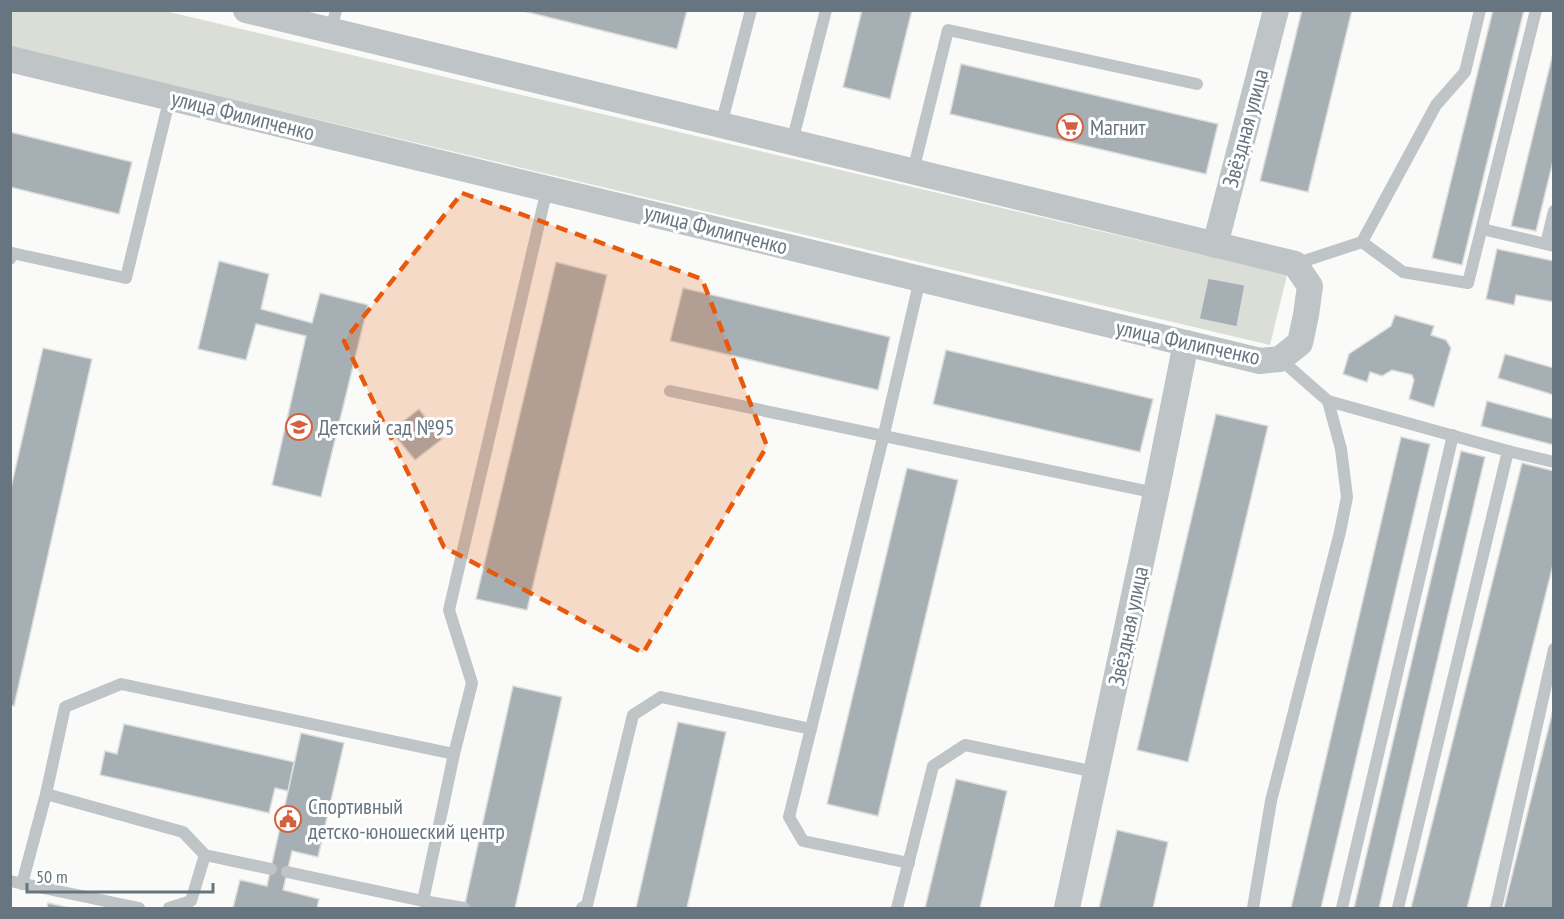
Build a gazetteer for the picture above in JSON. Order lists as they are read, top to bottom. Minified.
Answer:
{"streets":{"street":["улица Филипченко","Звёздная улица"]},"crossings":[["улица Филипченко","Звёздная улица"]],"places":{"supermarket":["Магнит"],"school or university":["Детский сад №95"],"public building":["Спортивный детско-юношеский центр"]},"scale_bar":"50 m"}
